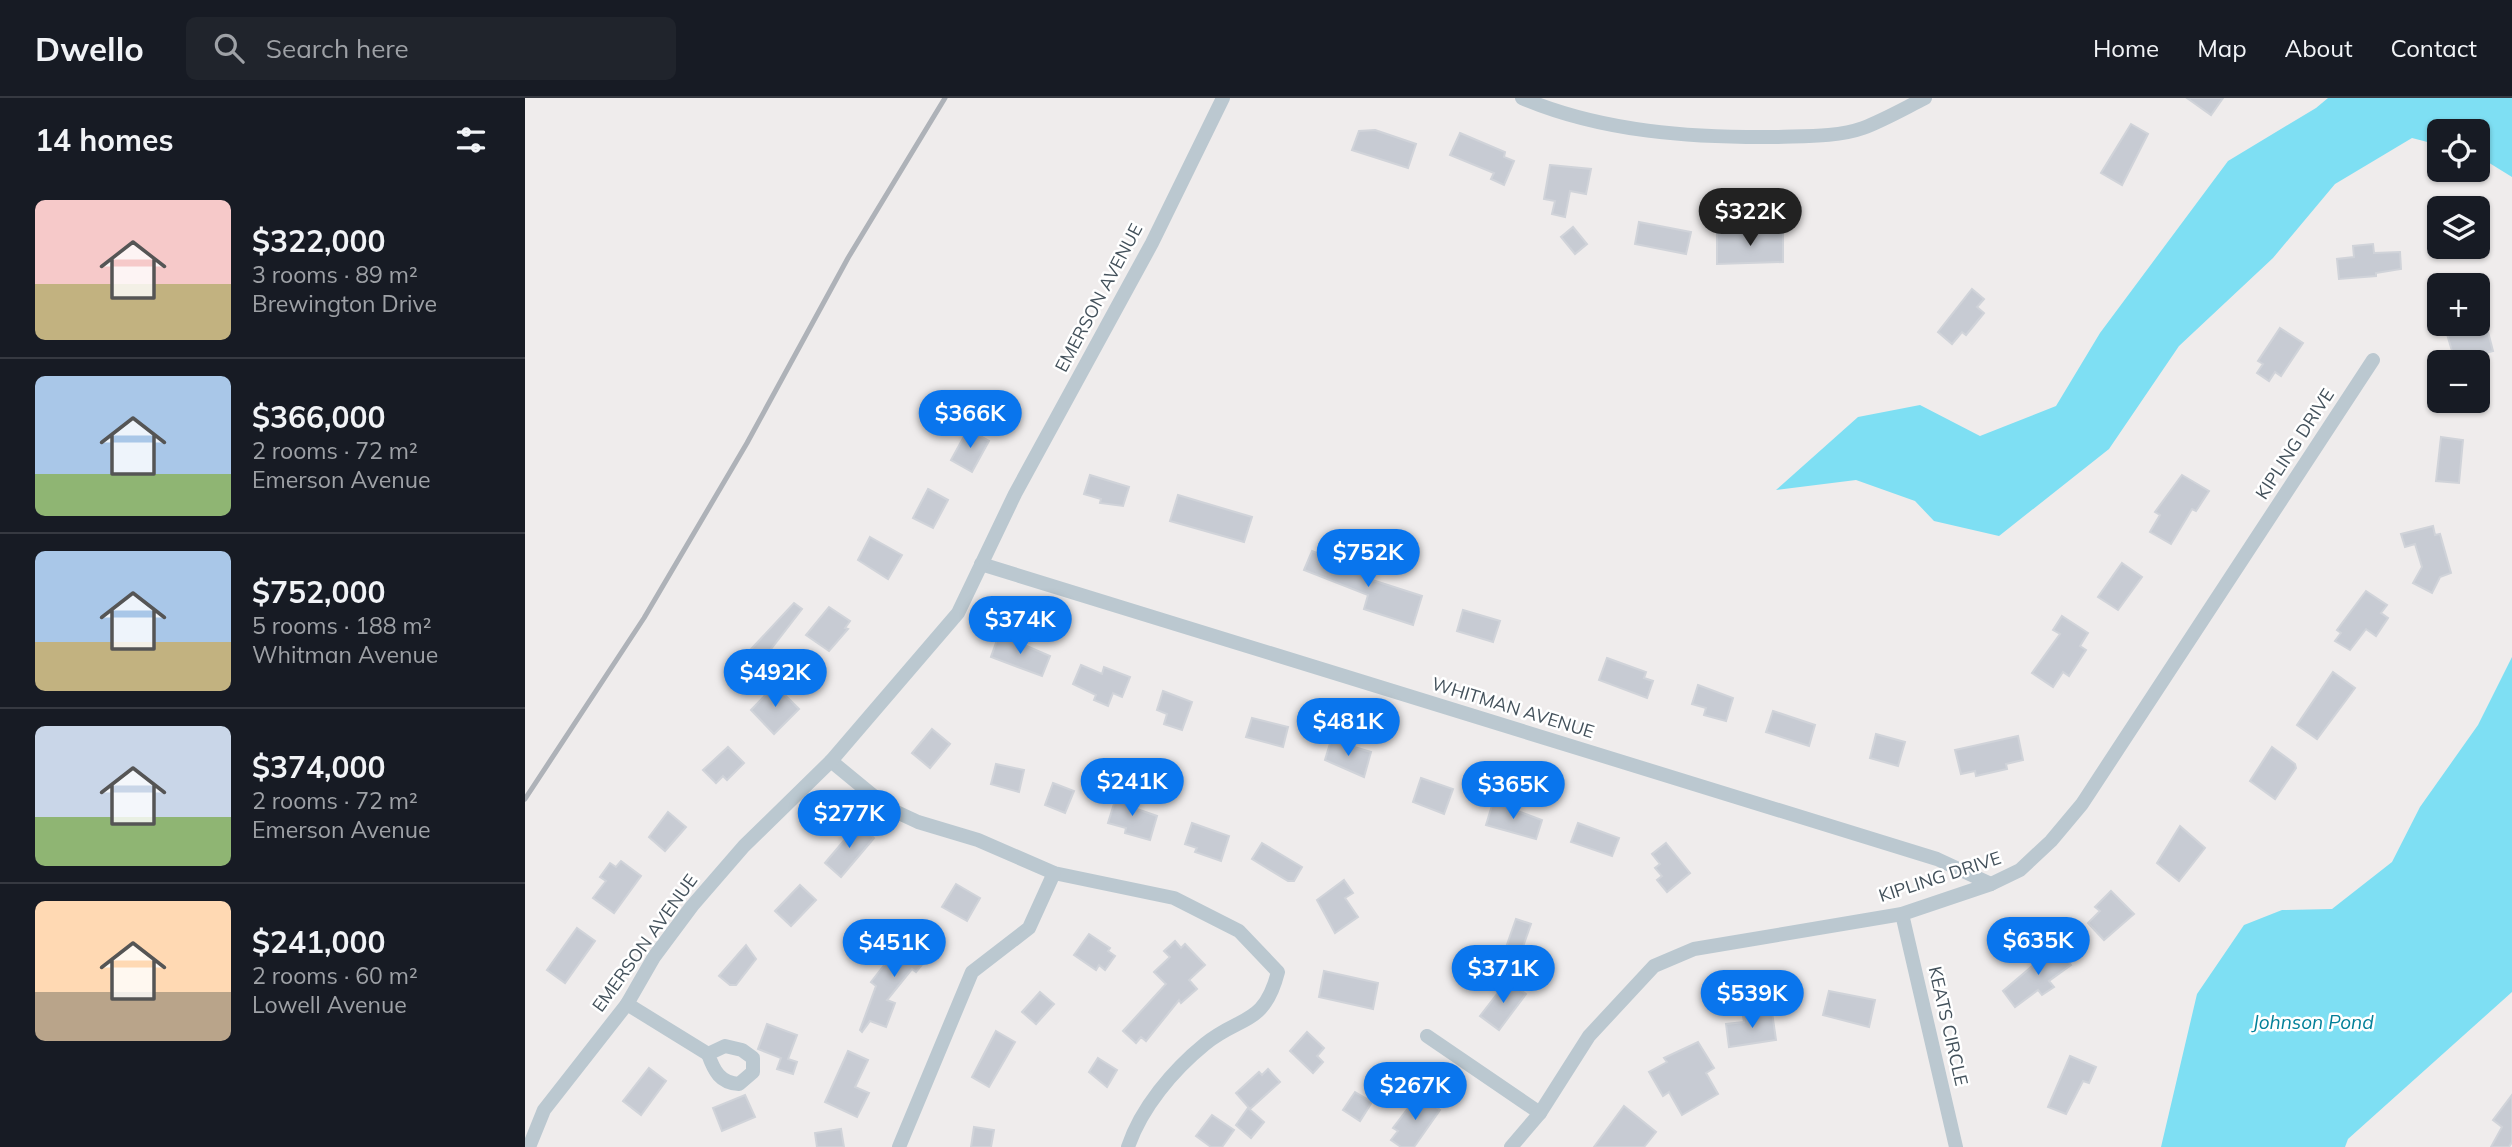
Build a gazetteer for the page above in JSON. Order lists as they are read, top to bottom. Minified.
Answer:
{"streets":{"street":["EMERSON AVENUE","KIPLING DRIVE","WHITMAN AVENUE","KEATS CIRCLE"]},"crossings":[["EMERSON AVENUE","WHITMAN AVENUE"],["KIPLING DRIVE","WHITMAN AVENUE"],["KIPLING DRIVE","KEATS CIRCLE"]],"water":["Johnson Pond"],"page":{"header":"Dwello","search":"Search here","nav":["Home","Map","About","Contact"],"heading":"14 homes","map_buttons":["+","−"],"list":[{"name":"$322,000","note":"3 rooms · 89 m² · Brewington Drive"},{"name":"$366,000","note":"2 rooms · 72 m² · Emerson Avenue"},{"name":"$752,000","note":"5 rooms · 188 m² · Whitman Avenue"},{"name":"$374,000","note":"2 rooms · 72 m² · Emerson Avenue"},{"name":"$241,000","note":"2 rooms · 60 m² · Lowell Avenue"}],"price":["$322K","$366K","$752K","$374K","$492K","$481K","$241K","$365K","$277K","$635K","$451K","$371K","$539K","$267K"]}}
